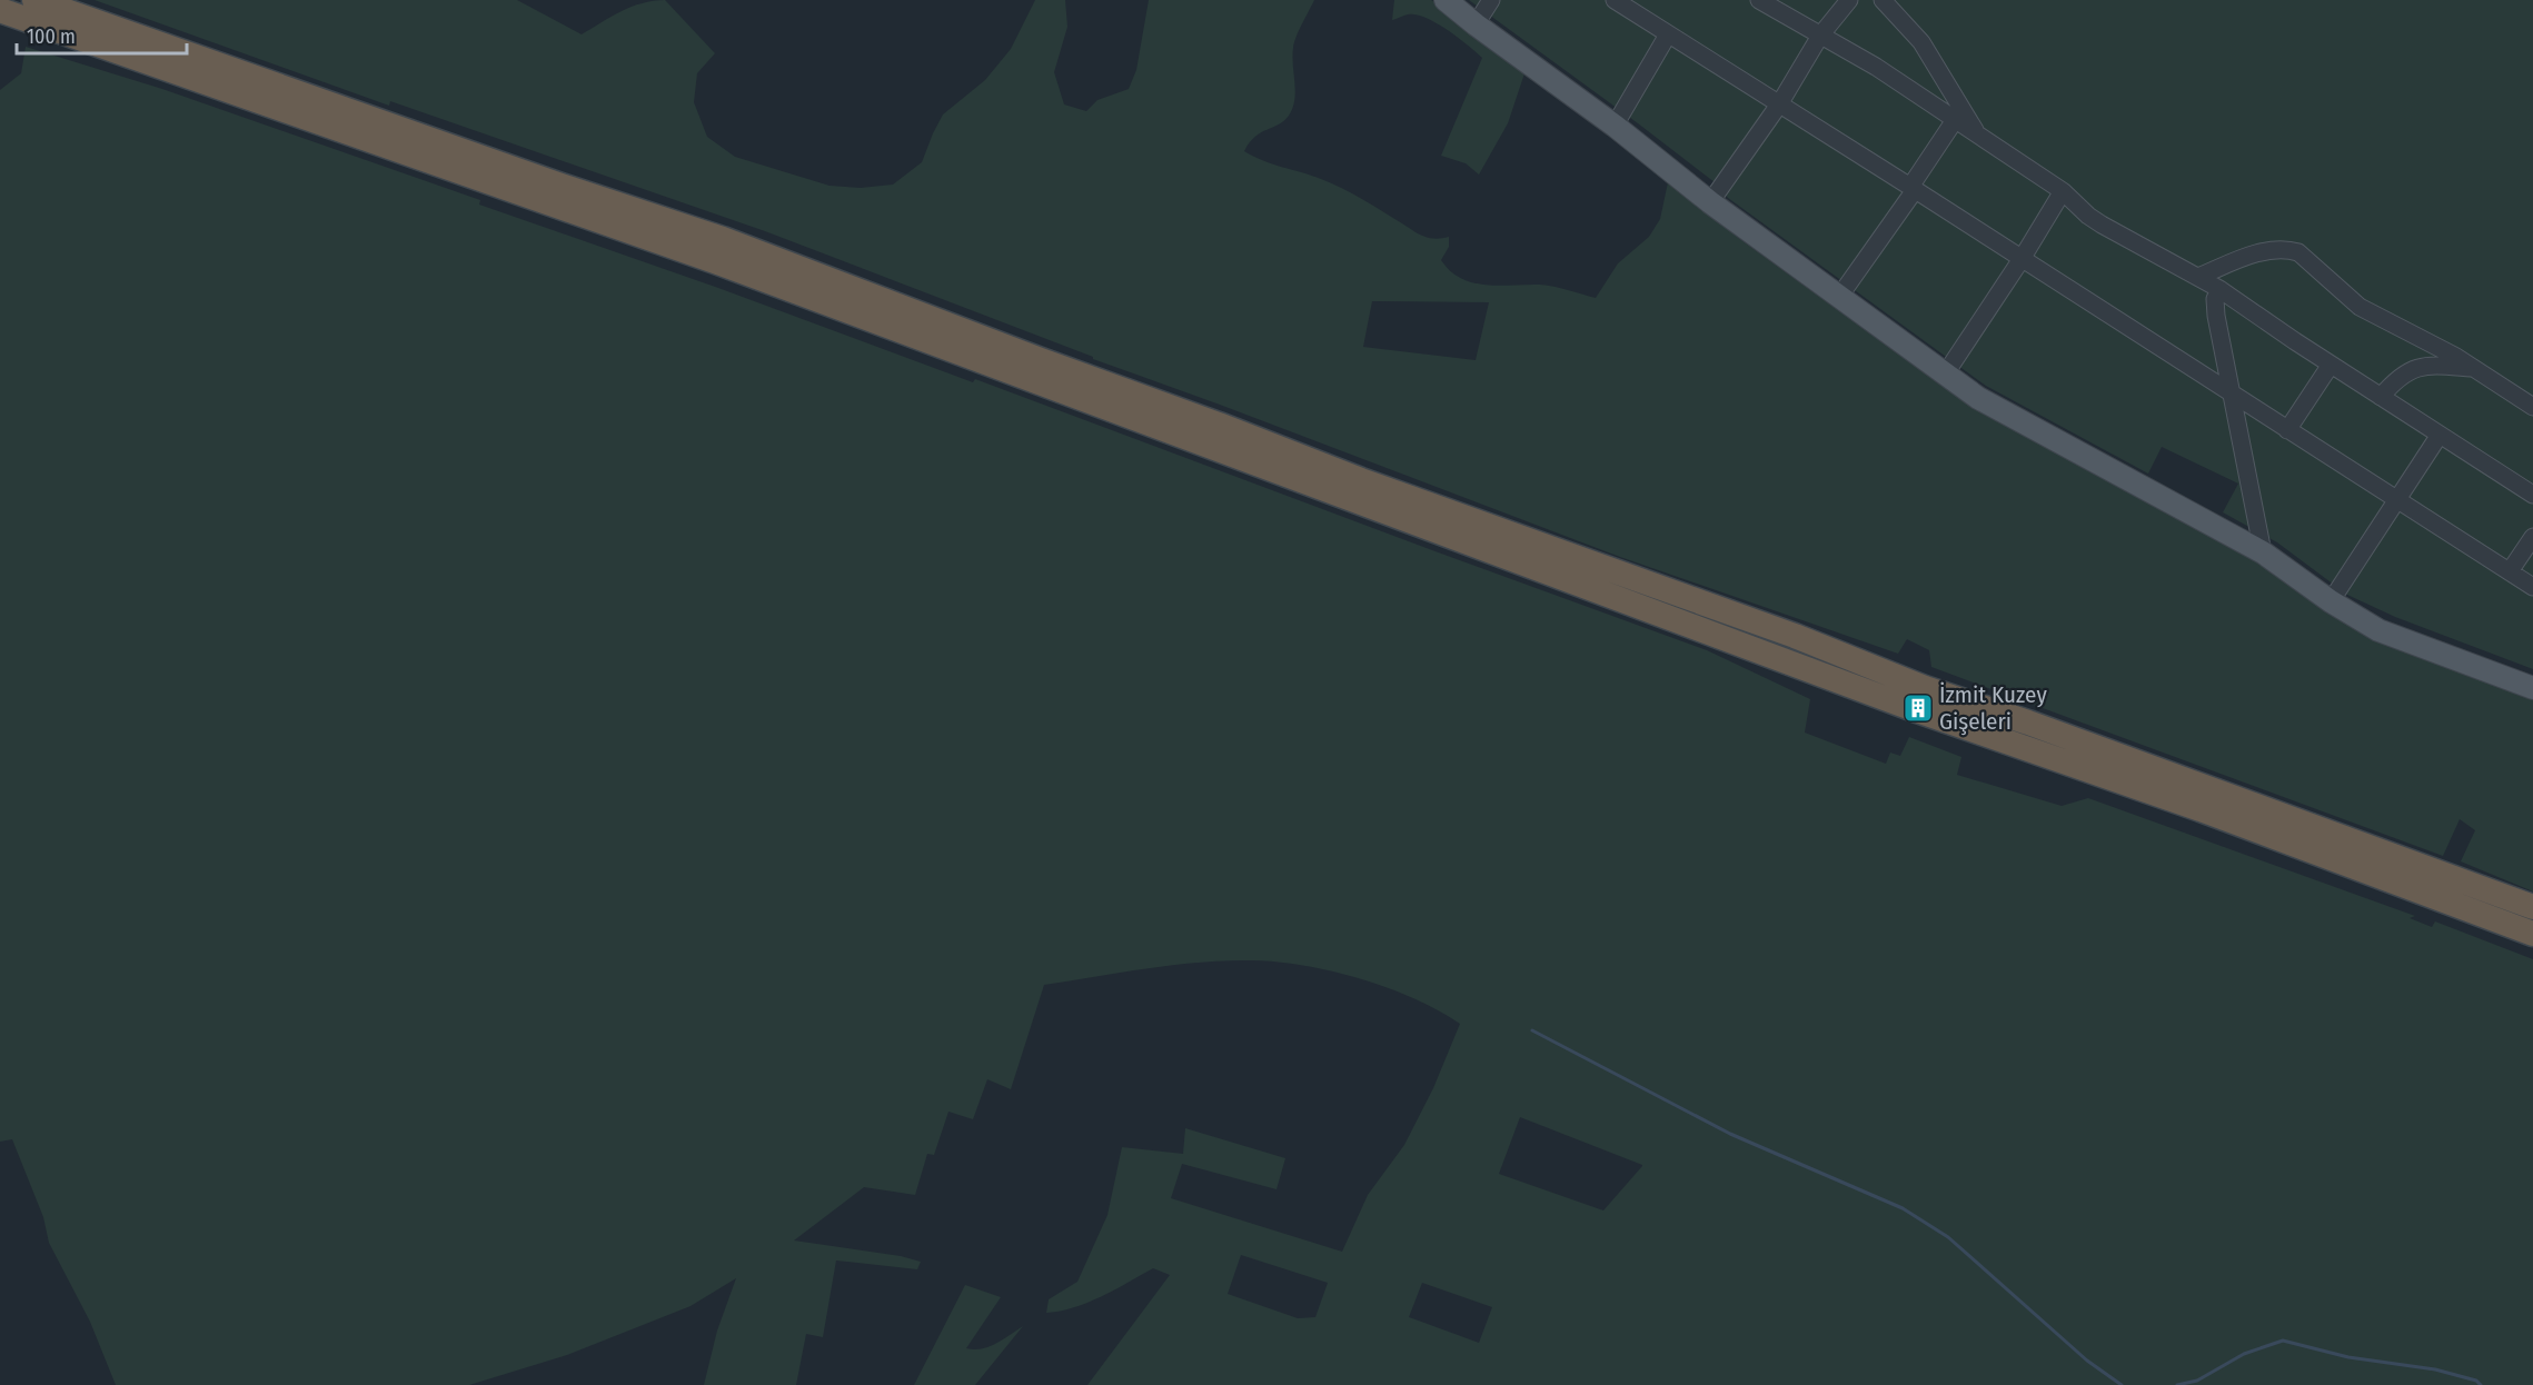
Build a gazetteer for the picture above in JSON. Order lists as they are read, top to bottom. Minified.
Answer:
{"places":{"building":["İzmit Kuzey Gişeleri"]},"scale_bar":"100 m"}
